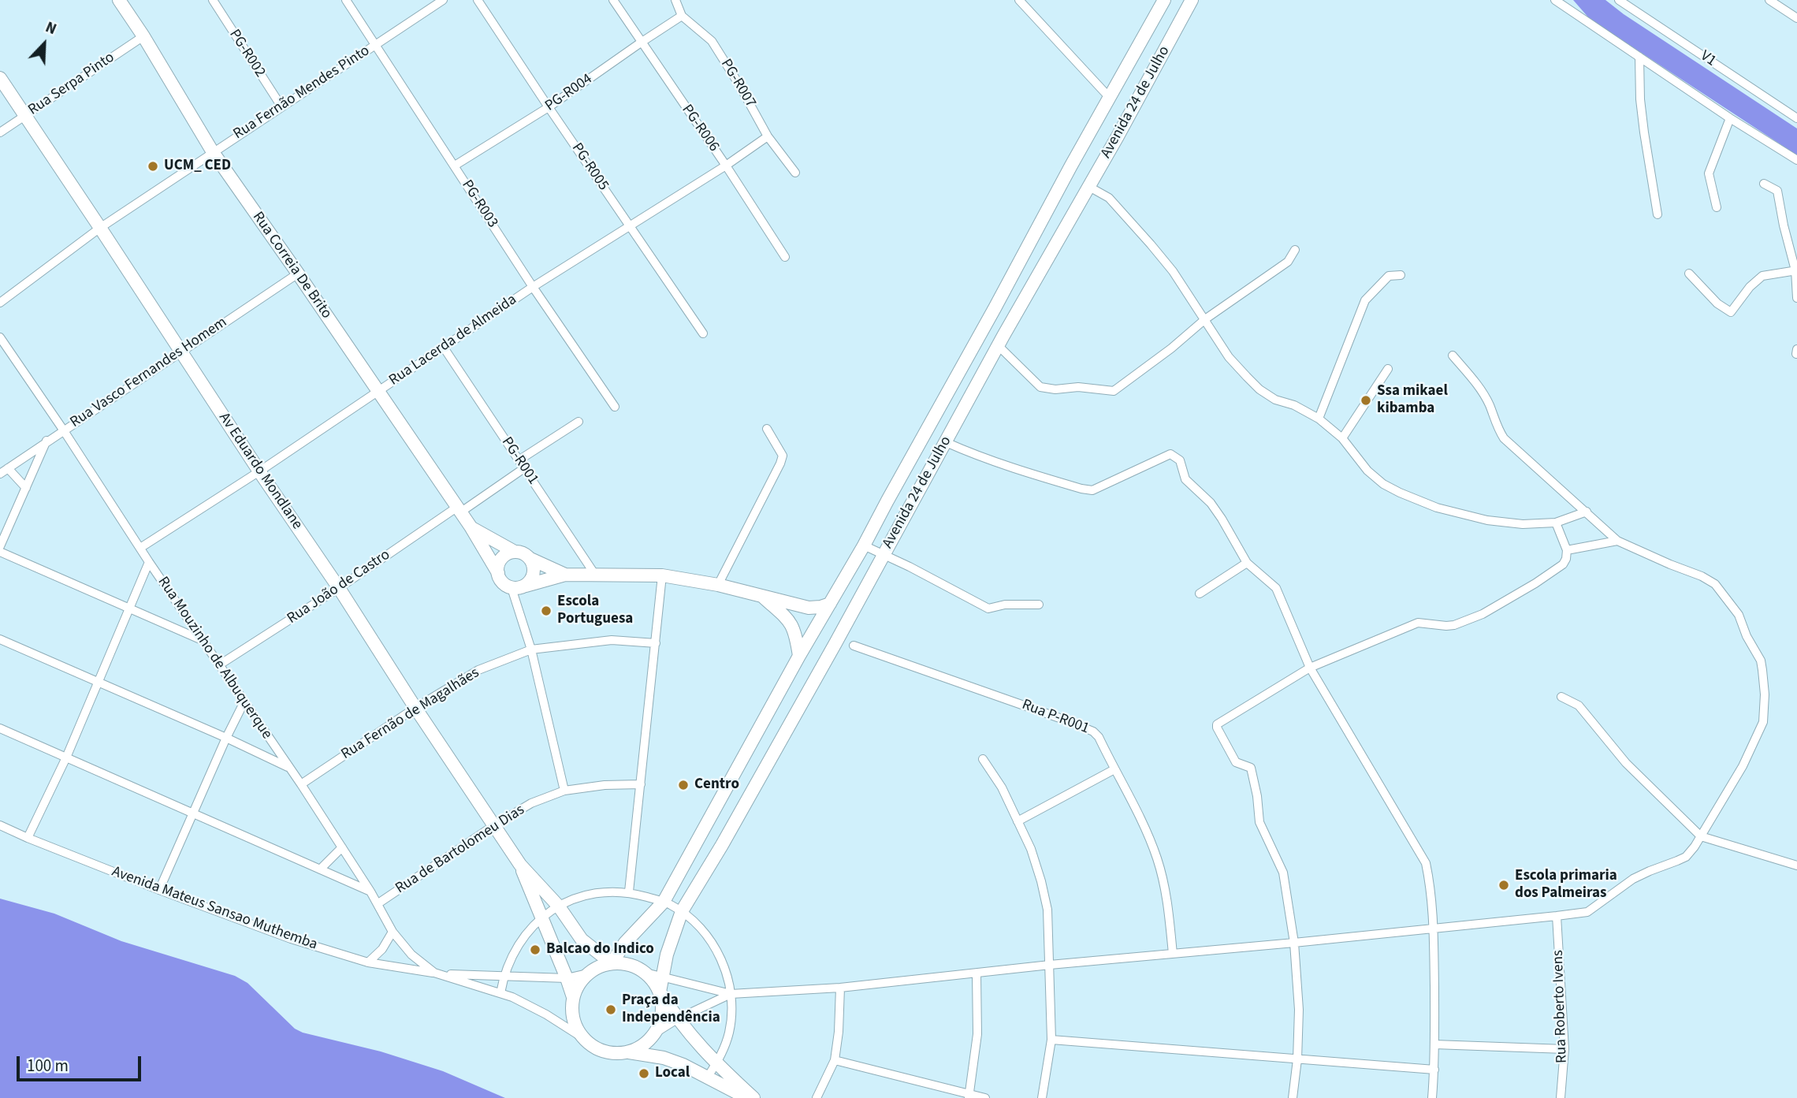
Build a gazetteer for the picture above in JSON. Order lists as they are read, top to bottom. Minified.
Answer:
{"streets":{"street":["PG-R002","V1","PG-R007","Rua Serpa Pinto","Rua Fernão Mendes Pinto","PG-R004","Avenida 24 de Julho","PG-R006","PG-R005","PG-R003","Rua Correia De Brito","Rua Lacerda de Almeida","Rua Vasco Fernandes Homem","PG-R001","Av Eduardo Mondlane","Rua João de Castro","Rua Mouzinho de Albuquerque","Rua Fernão de Magalhães","Rua P-R001","Rua de Bartolomeu Dias","Avenida Mateus Sansao Muthemba","Rua Roberto Ivens"]},"crossings":[["PG-R002","Rua Fernão Mendes Pinto"],["PG-R007","PG-R004"],["PG-R007","Rua Lacerda de Almeida"],["Rua Serpa Pinto","Rua Correia De Brito"],["Rua Serpa Pinto","Av Eduardo Mondlane"],["Rua Fernão Mendes Pinto","PG-R003"],["Rua Fernão Mendes Pinto","Rua Correia De Brito"],["Rua Fernão Mendes Pinto","Av Eduardo Mondlane"],["PG-R004","PG-R006"],["PG-R004","PG-R005"],["PG-R004","PG-R003"],["PG-R006","Rua Lacerda de Almeida"],["PG-R005","Rua Lacerda de Almeida"],["PG-R003","Rua Lacerda de Almeida"],["Rua Correia De Brito","Rua Lacerda de Almeida"],["Rua Correia De Brito","Rua Vasco Fernandes Homem"],["Rua Correia De Brito","Rua João de Castro"],["Rua Lacerda de Almeida","PG-R001"],["Rua Lacerda de Almeida","Av Eduardo Mondlane"],["Rua Lacerda de Almeida","Rua Mouzinho de Albuquerque"],["Rua Vasco Fernandes Homem","Av Eduardo Mondlane"],["Rua Vasco Fernandes Homem","Rua Mouzinho de Albuquerque"],["PG-R001","Rua João de Castro"],["Av Eduardo Mondlane","Rua João de Castro"],["Av Eduardo Mondlane","Rua Fernão de Magalhães"],["Av Eduardo Mondlane","Rua de Bartolomeu Dias"],["Rua João de Castro","Rua Mouzinho de Albuquerque"],["Rua Mouzinho de Albuquerque","Rua Fernão de Magalhães"],["Rua Mouzinho de Albuquerque","Rua de Bartolomeu Dias"],["Rua Mouzinho de Albuquerque","Avenida Mateus Sansao Muthemba"]],"places":["UCM_ CED","Ssa mikael kibamba","Escola Portuguesa","Centro","Escola primaria dos Palmeiras","Balcao do Indico","Praça da Independência","Local"],"scale_bar":"100 m","north":"top right"}
